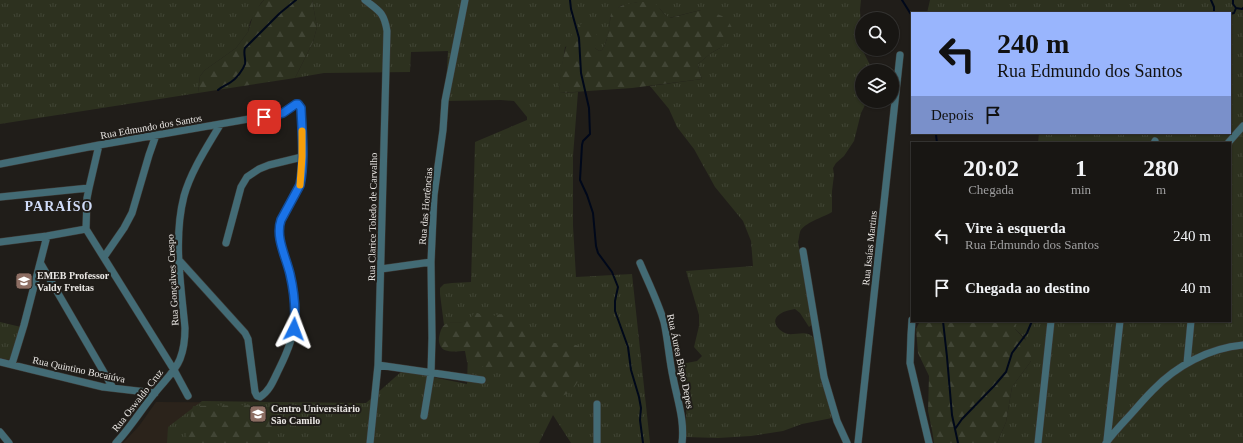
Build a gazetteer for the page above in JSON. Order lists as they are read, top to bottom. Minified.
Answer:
{"streets":{"street":["Rua Edmundo dos Santos","Rua das Hortências","Rua Clarice Toledo de Carvalho","Rua Isaías Martins","Rua Gonçalves Crespo","Rua Áurea Bispo Depes","Rua Quintino Bocaiúva","Rua Oswaldo Cruz"]},"crossings":[["Rua Edmundo dos Santos","Rua Gonçalves Crespo"],["Rua Gonçalves Crespo","Rua Oswaldo Cruz"],["Rua Quintino Bocaiúva","Rua Oswaldo Cruz"]],"districts":["PARAÍSO"],"places":{"school or university":["EMEB Professor Valdy Freitas","Centro Universitário São Camilo"]},"page":{"turn":["240 m","Rua Edmundo dos Santos"],"then":"Depois","eta":["20:02","Chegada","1","min","280","m"],"list":[{"name":"Vire à esquerda","note":"Rua Edmundo dos Santos","value":"240 m"},{"name":"Chegada ao destino","value":"40 m"}]}}
